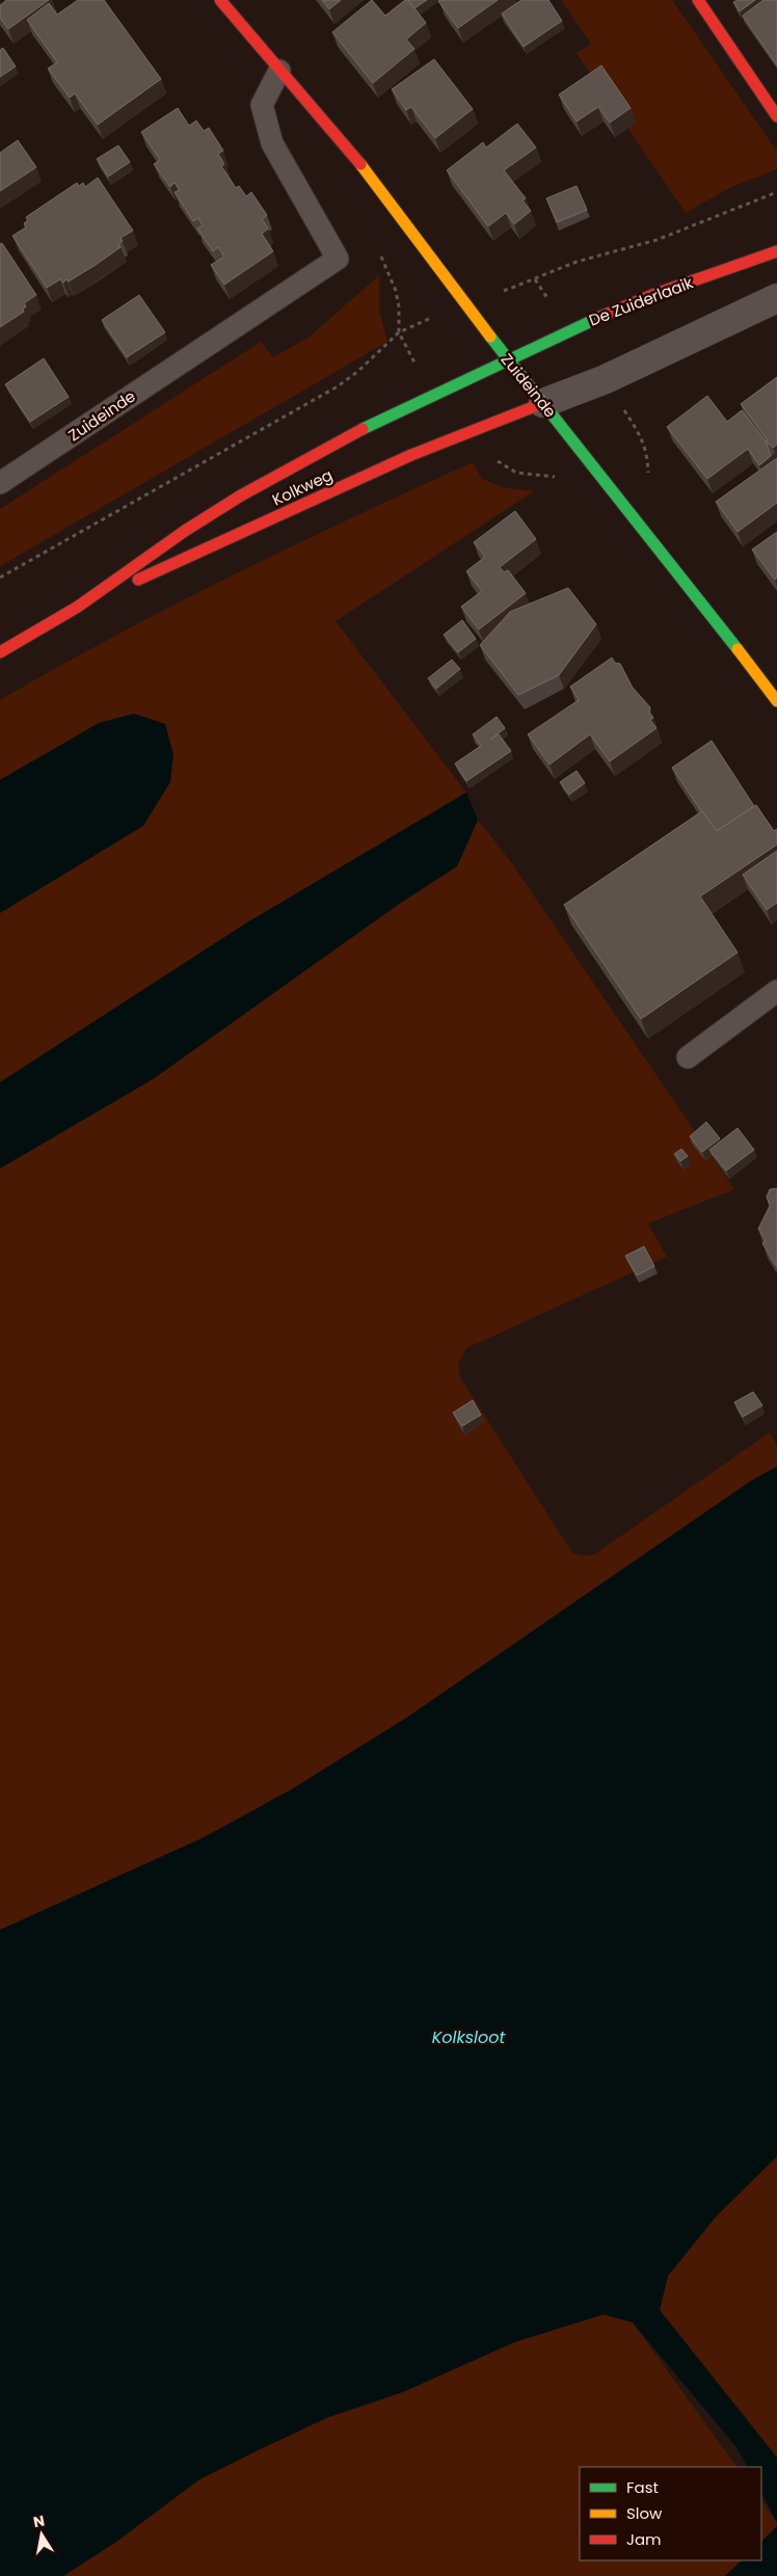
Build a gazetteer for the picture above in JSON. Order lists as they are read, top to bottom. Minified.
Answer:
{"streets":{"street":["De Zuiderlaaik","Zuideinde","Kolkweg"]},"crossings":[["De Zuiderlaaik","Zuideinde"],["De Zuiderlaaik","Kolkweg"],["Zuideinde","Kolkweg"]],"water":["Kolksloot"],"legend":["Fast","Slow","Jam"],"north":"top"}
